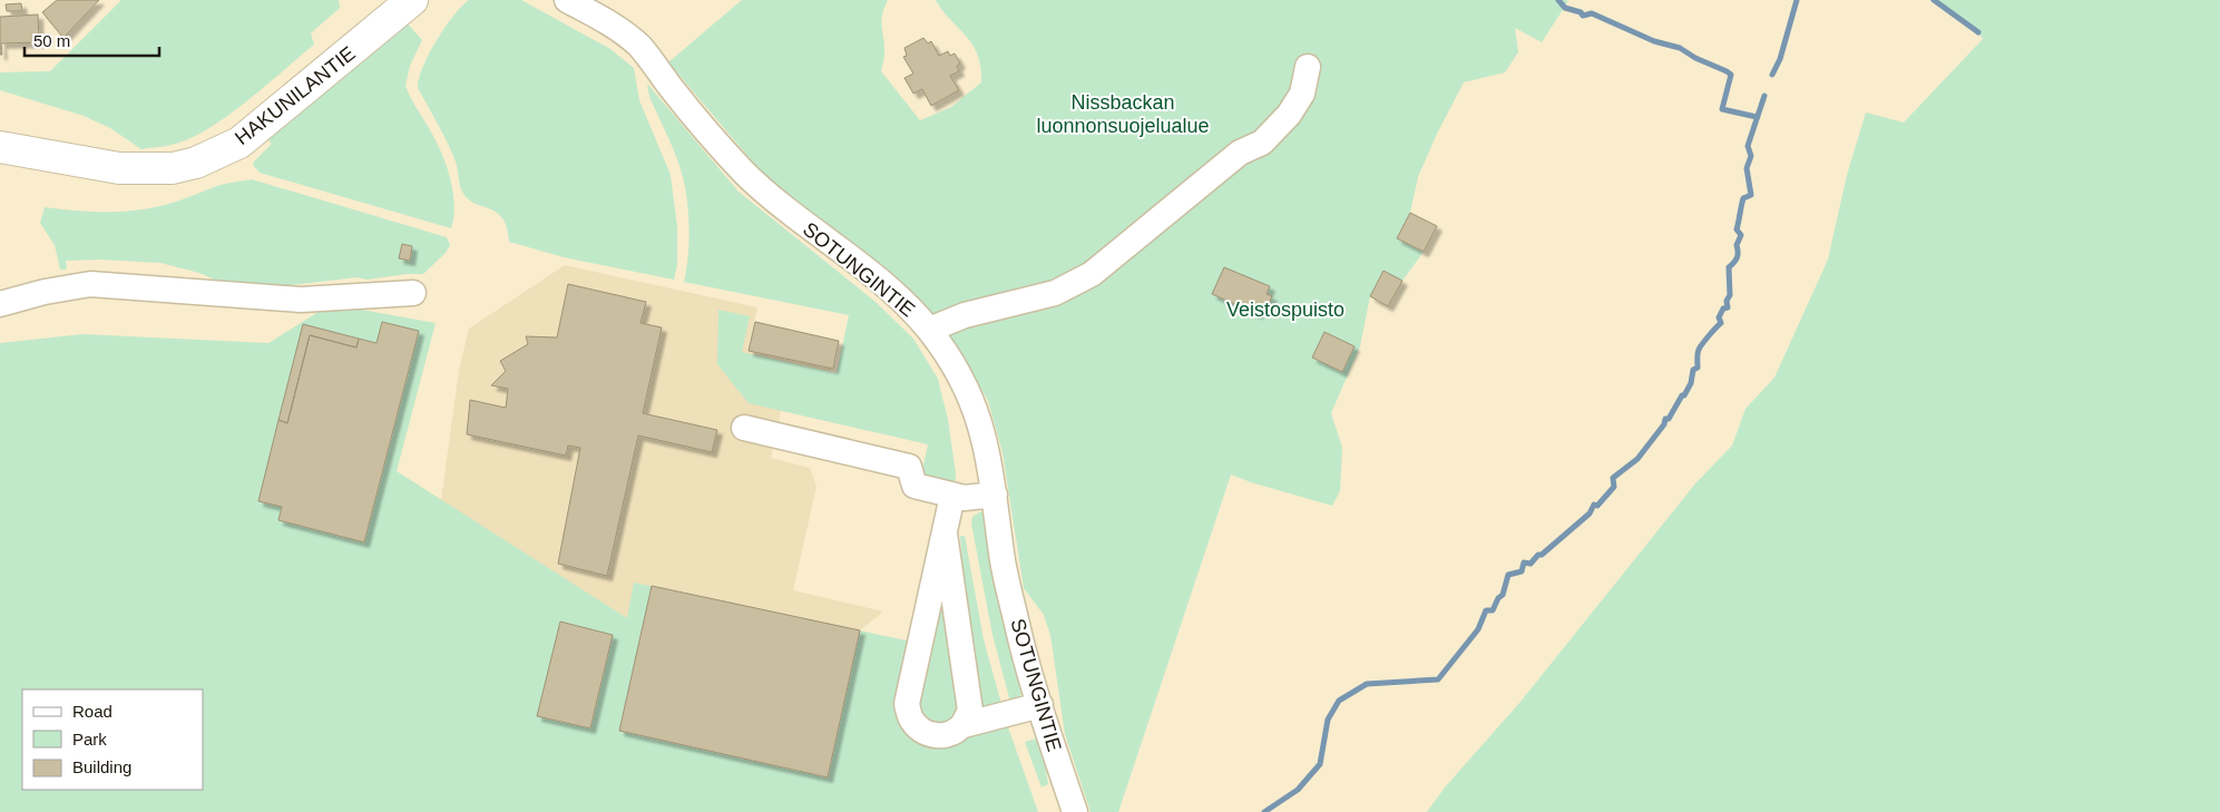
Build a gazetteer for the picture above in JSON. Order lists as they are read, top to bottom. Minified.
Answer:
{"streets":{"main road":["HAKUNILANTIE"],"street":["SOTUNGINTIE"]},"parks":["Nissbackan luonnonsuojelualue","Veistospuisto"],"legend":["Road","Park","Building"],"scale_bar":"50 m"}
